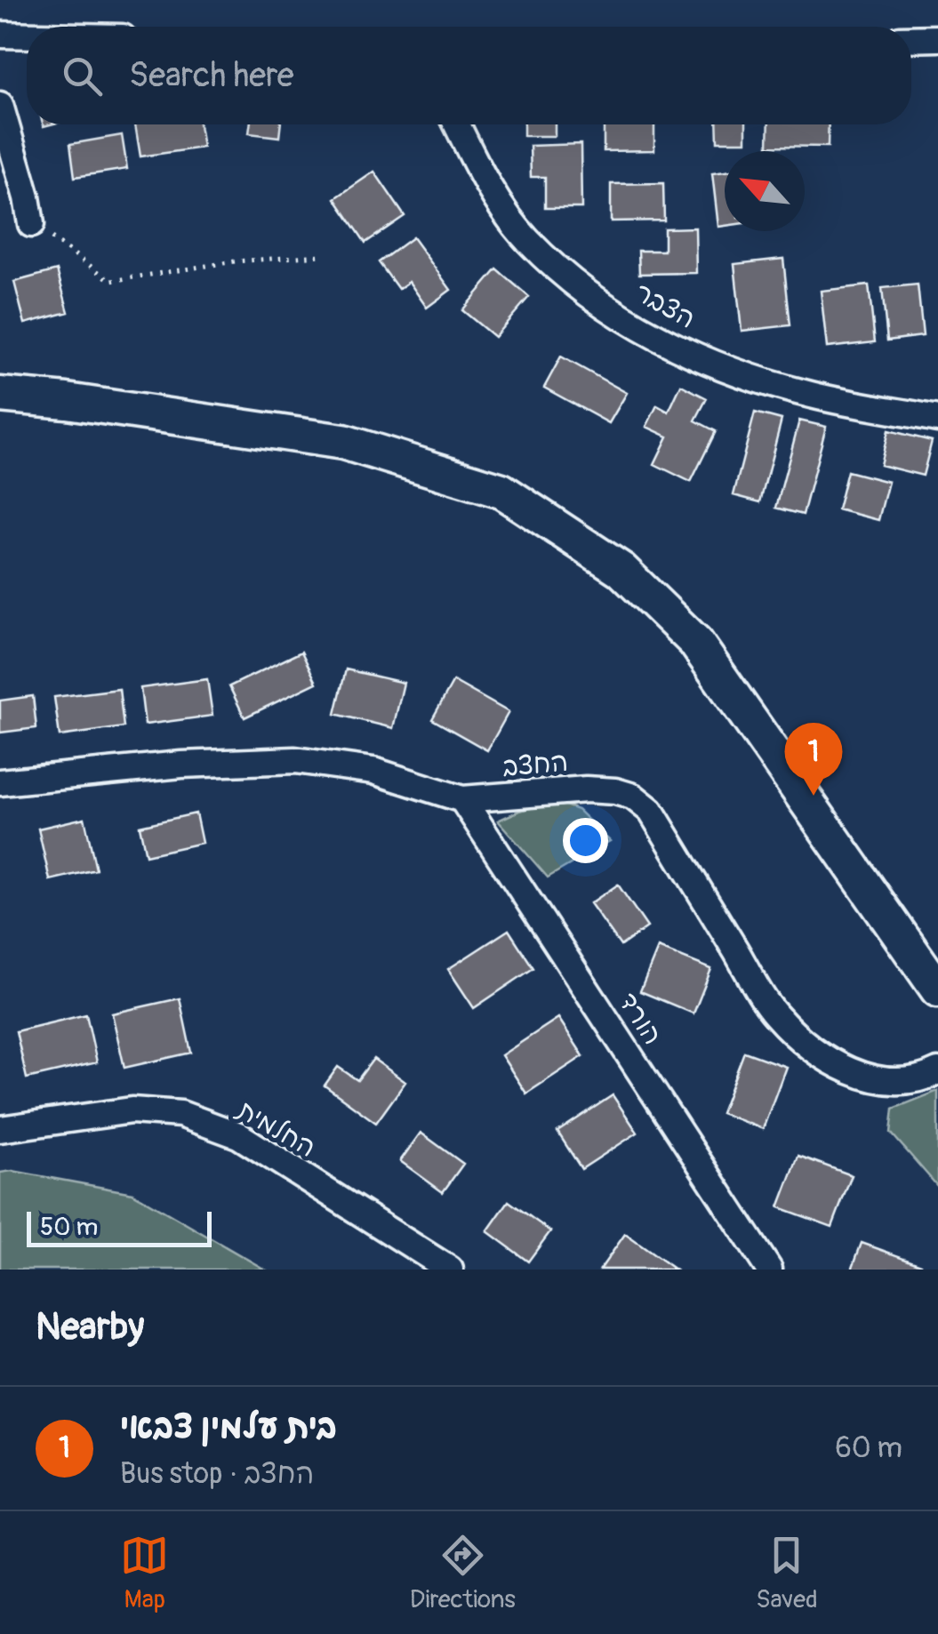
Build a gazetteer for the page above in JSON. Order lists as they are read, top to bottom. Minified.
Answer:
{"streets":{"street":["הצבר","החצב","הורד","החלמית"]},"crossings":[["החצב","הורד"]],"scale_bar":"50 m","north":"top left","page":{"search":"Search here","pins":"1","scale":"50 m","heading":"Nearby","list":[{"mark":"1","name":"בית עלמין צבאי","note":"Bus stop · החצב","value":"60 m"}],"nav":["Map","Directions","Saved"]}}
